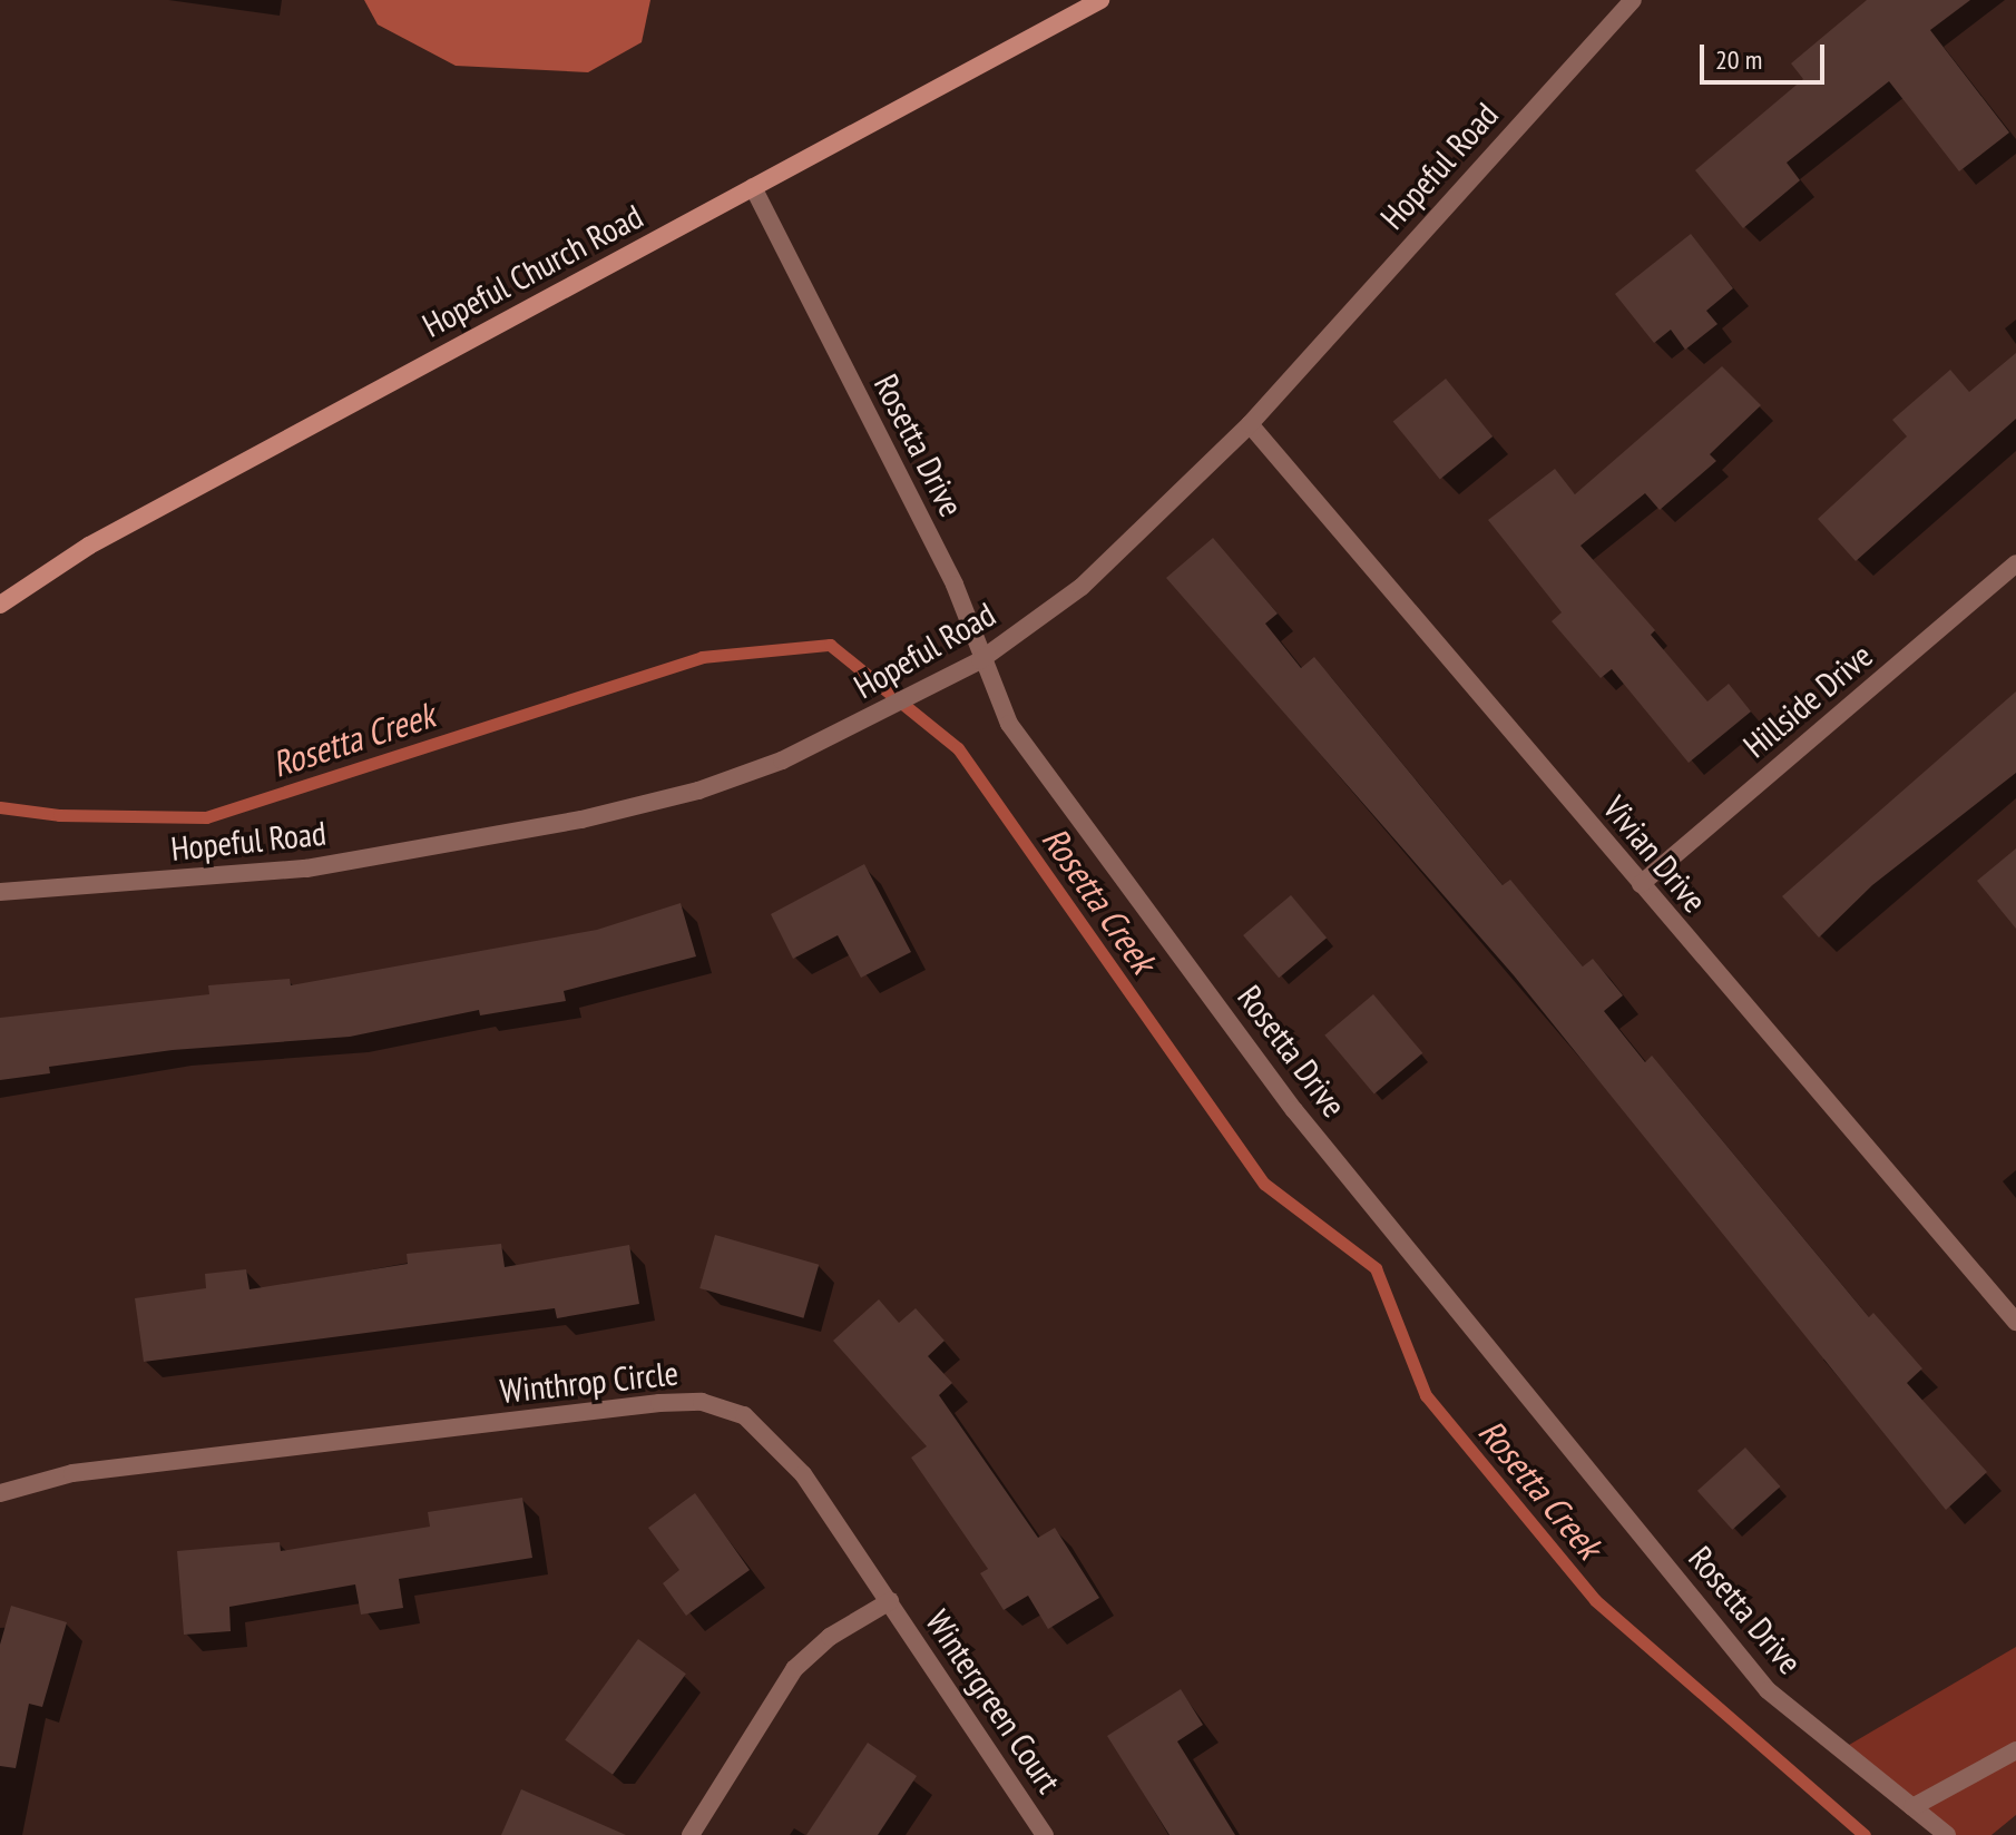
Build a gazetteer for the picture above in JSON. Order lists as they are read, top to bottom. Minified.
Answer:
{"streets":{"main road":["Hopeful Church Road"],"street":["Hopeful Road","Rosetta Drive","Hillside Drive","Vivian Drive","Winthrop Circle","Wintergreen Court"]},"crossings":[["Hopeful Road","Rosetta Drive"],["Hopeful Road","Vivian Drive"],["Hopeful Church Road","Rosetta Drive"],["Hillside Drive","Vivian Drive"],["Winthrop Circle","Wintergreen Court"]],"water":["Rosetta Creek"],"scale_bar":"20 m"}
